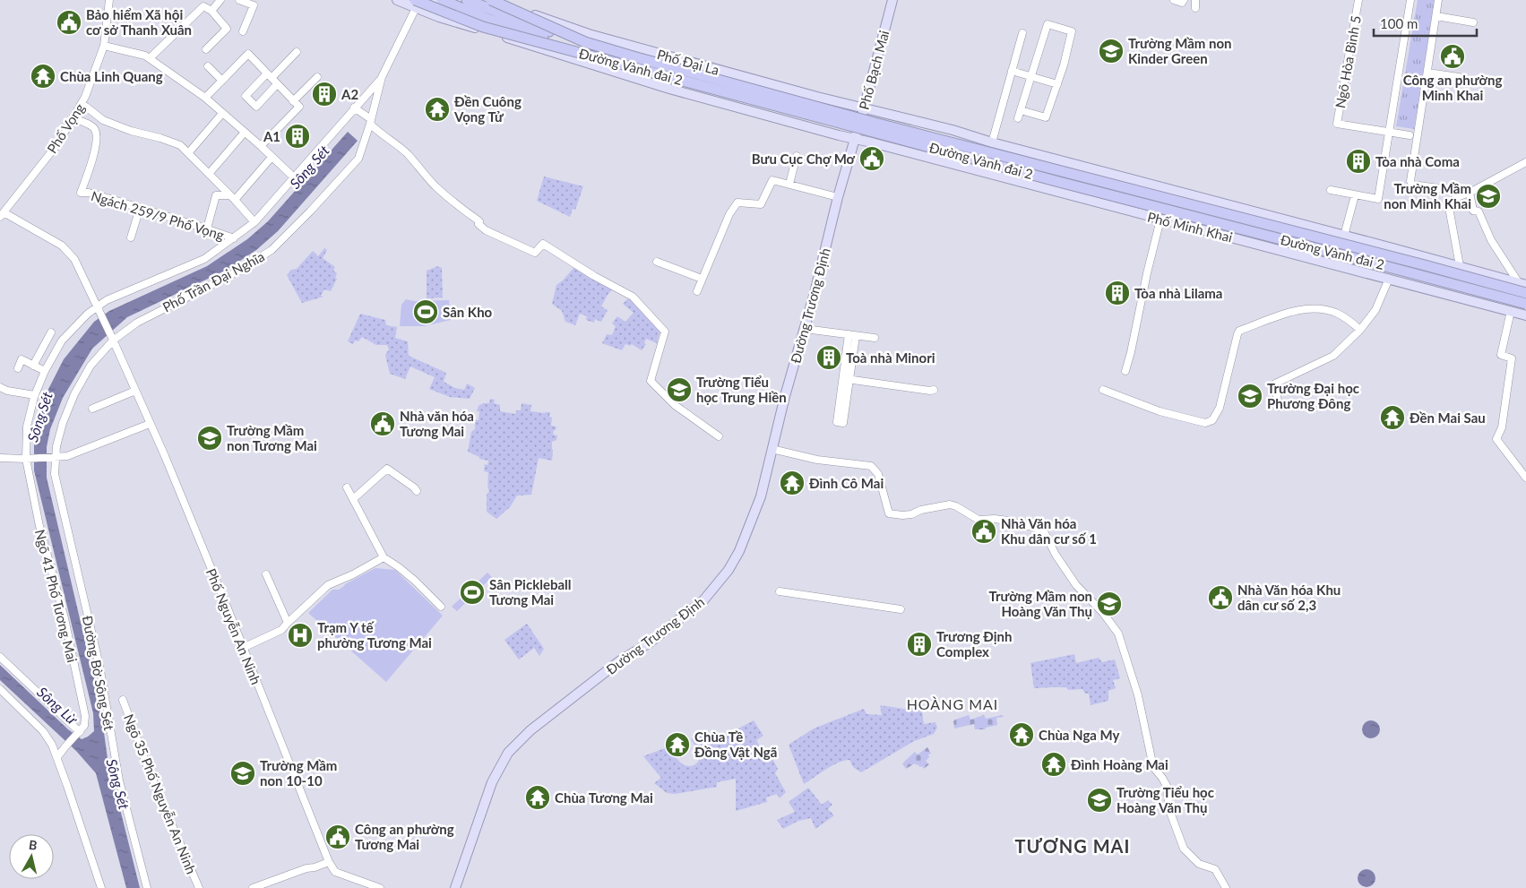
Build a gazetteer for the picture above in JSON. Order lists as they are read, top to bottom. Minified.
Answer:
{"streets":{"highway":["Đường Vành đai 2"],"main road":["Phố Đại La","Phố Bạch Mai","Phố Minh Khai","Đường Trương Định"],"street":["Ngõ Hòa Bình 5","Phố Vọng","Ngách 259/9 Phố Vọng","Phố Trần Đại Nghĩa","Ngõ 41 Phố Tương Mai","Phố Nguyễn An Ninh","Đường Bờ Sông Sét","Ngõ 35 Phố Nguyễn An Ninh"]},"crossings":[["Phố Đại La","Phố Bạch Mai"],["Phố Bạch Mai","Phố Minh Khai"],["Phố Bạch Mai","Đường Trương Định"],["Phố Vọng","Ngách 259/9 Phố Vọng"],["Ngách 259/9 Phố Vọng","Phố Trần Đại Nghĩa"],["Phố Minh Khai","Đường Trương Định"],["Phố Trần Đại Nghĩa","Ngõ 41 Phố Tương Mai"],["Phố Trần Đại Nghĩa","Phố Nguyễn An Ninh"],["Phố Trần Đại Nghĩa","Đường Bờ Sông Sét"]],"districts":["HOÀNG MAI","TƯƠNG MAI"],"water":["Sông Sét","Sông Lừ"],"places":{"public building":["Bảo hiểm Xã hội cơ sở Thanh Xuân","Công an phường Minh Khai","Bưu Cục Chợ Mơ","Nhà văn hóa Tương Mai","Nhà Văn hóa Khu dân cư số 1","Nhà Văn hóa Khu dân cư số 2,3","Công an phường Tương Mai"],"school or university":["Trường Mầm non Kinder Green","Trường Mầm non Minh Khai","Trường Tiểu học Trung Hiền","Trường Đại học Phương Đông","Trường Mầm non Tương Mai","Trường Mầm non Hoàng Văn Thụ","Trường Mầm non 10-10","Trường Tiểu học Hoàng Văn Thụ"],"temple":["Chùa Linh Quang","Đền Cuông Vọng Tử","Đền Mai Sau","Đình Cô Mai","Chùa Nga My","Chùa Tề Đồng Vật Ngã","Đình Hoàng Mai","Chùa Tương Mai"],"building":["A2","A1","Tòa nhà Coma","Tòa nhà Lilama","Toà nhà Minori","Trương Định Complex"],"sports":["Sân Kho","Sân Pickleball Tương Mai"],"hospital":["Trạm Y tế phường Tương Mai"]},"scale_bar":"100 m","north":"top"}
